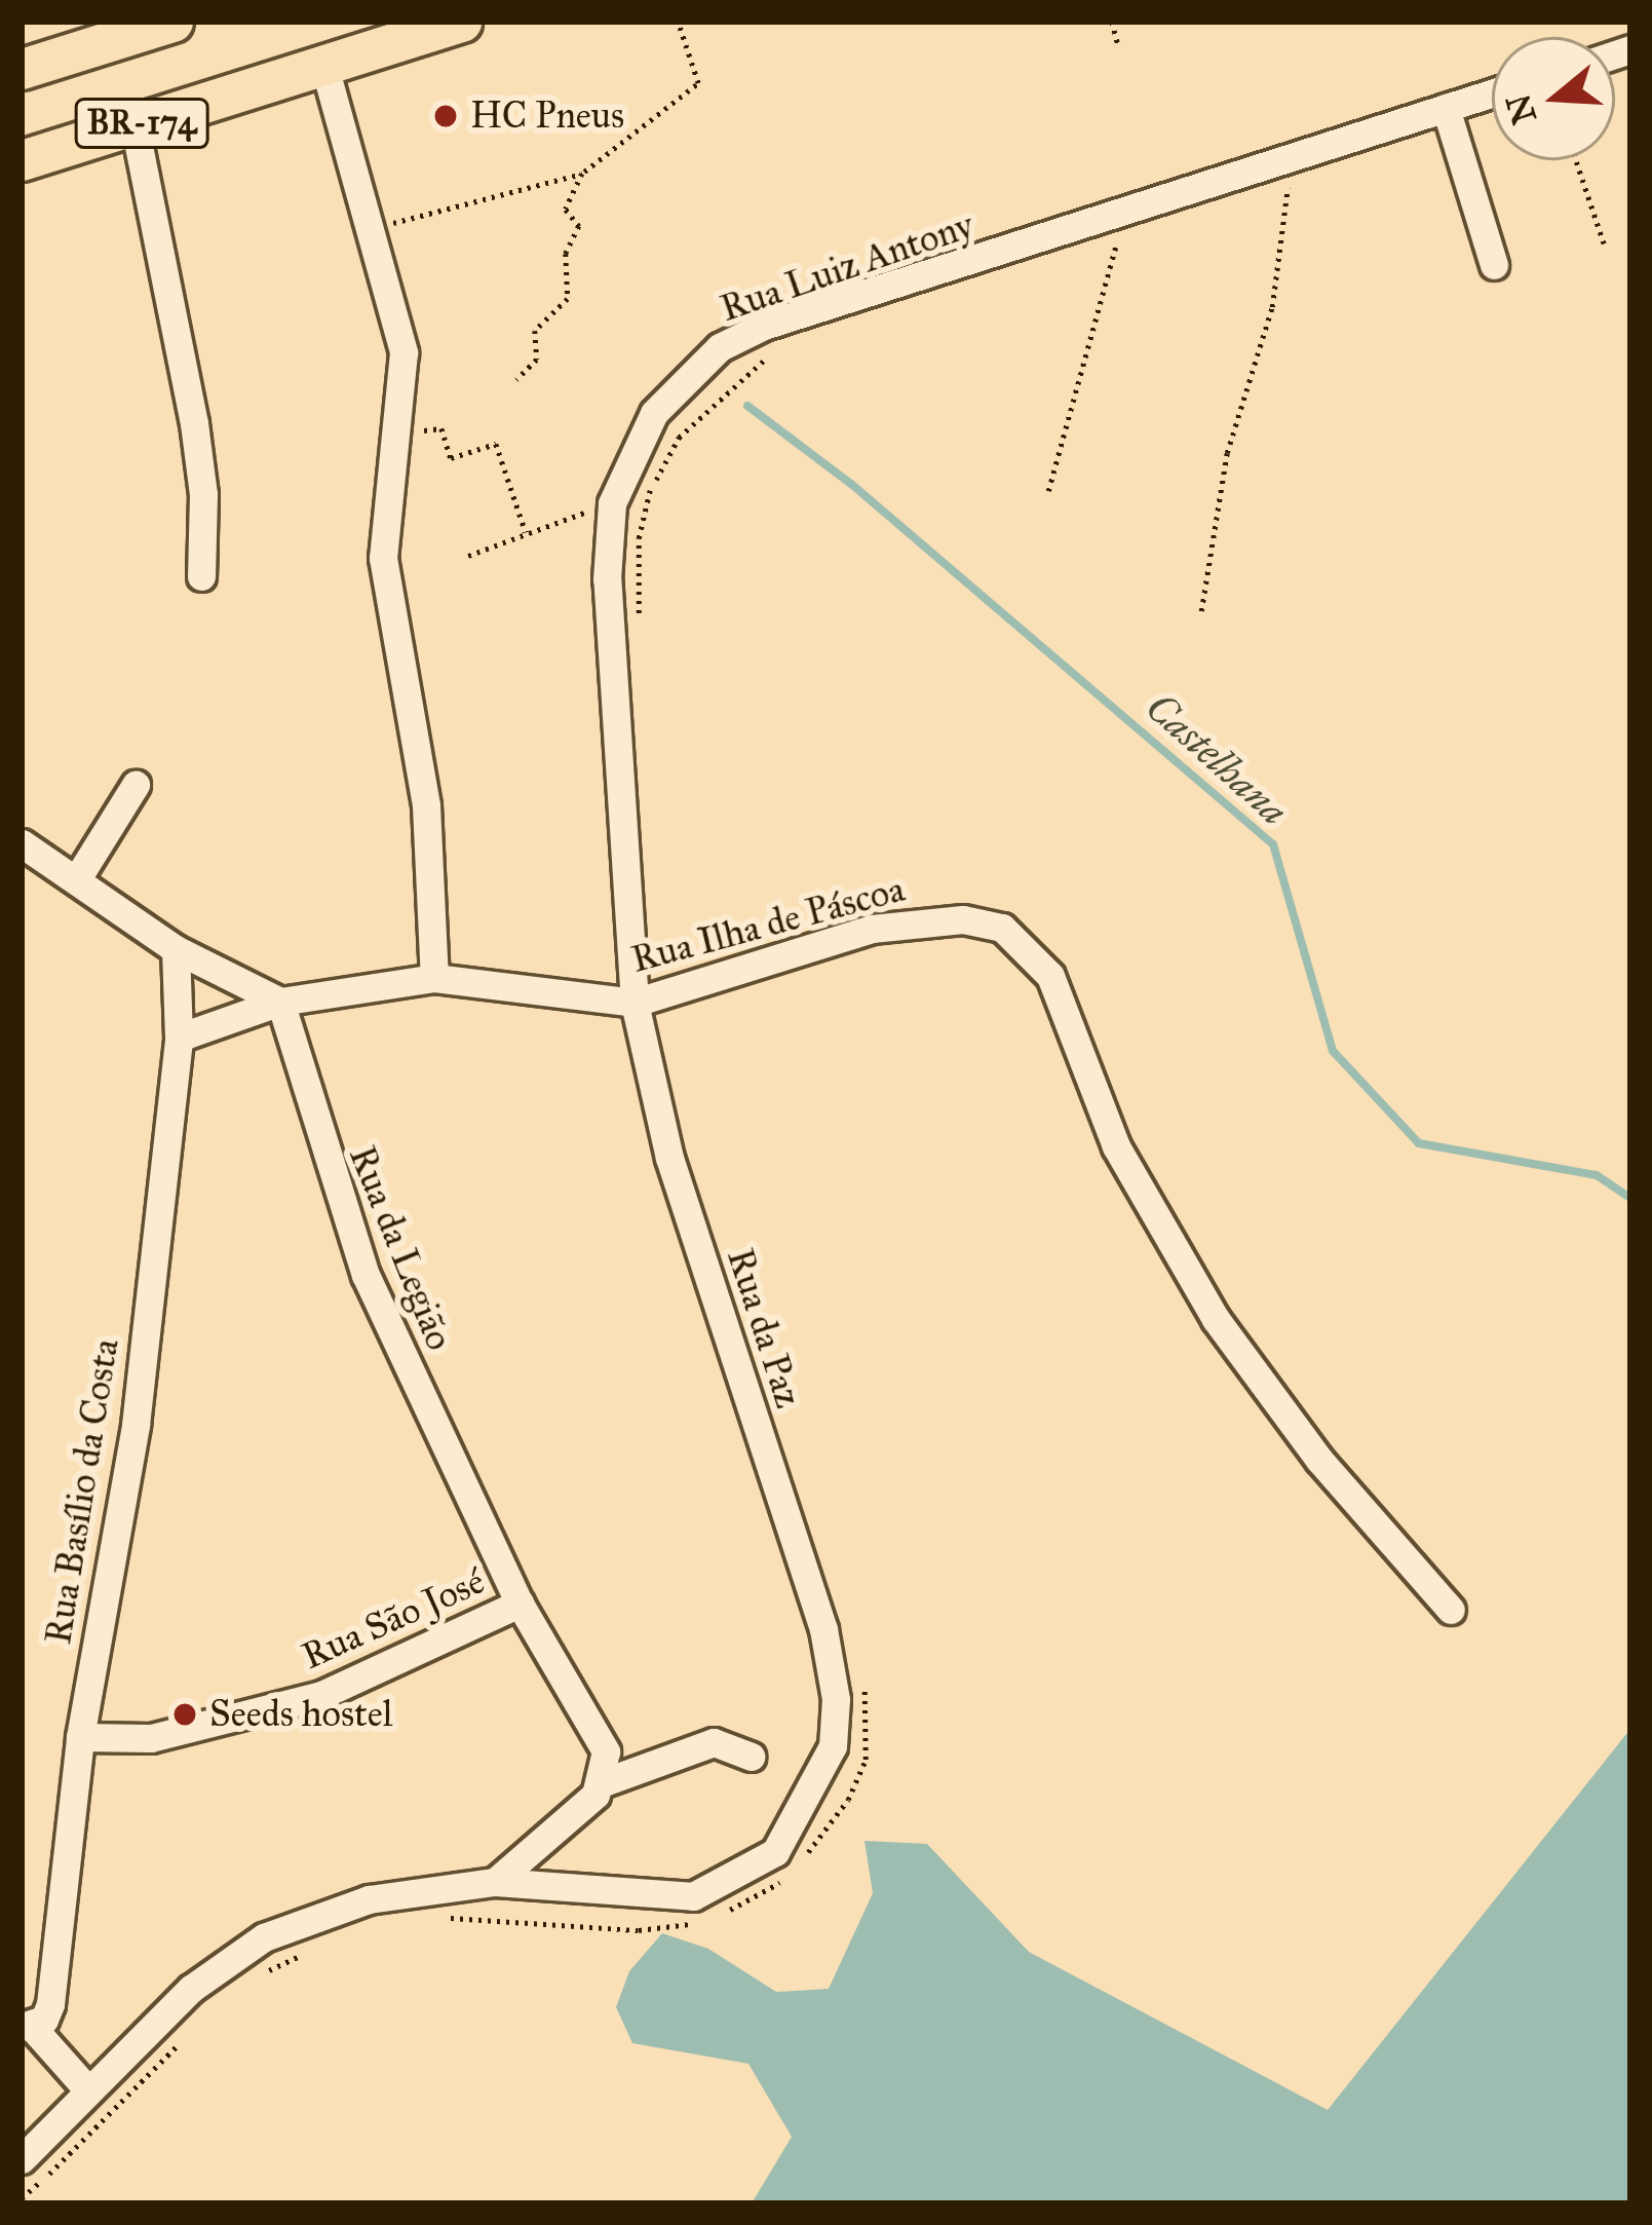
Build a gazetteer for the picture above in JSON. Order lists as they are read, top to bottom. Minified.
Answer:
{"streets":{"highway":["BR-174"],"street":["Rua Luiz Antony","Rua Ilha de Páscoa","Rua da Legião","Rua da Paz","Rua Basílio da Costa","Rua São José"]},"crossings":[["Rua Luiz Antony","Rua Ilha de Páscoa"],["Rua Luiz Antony","Rua da Paz"],["Rua Ilha de Páscoa","Rua da Legião"],["Rua Ilha de Páscoa","Rua da Paz"],["Rua Ilha de Páscoa","Rua Basílio da Costa"],["Rua da Legião","Rua São José"],["Rua Basílio da Costa","Rua São José"]],"water":["Castelhana"],"places":["HC Pneus","Seeds hostel"],"north":"left"}
